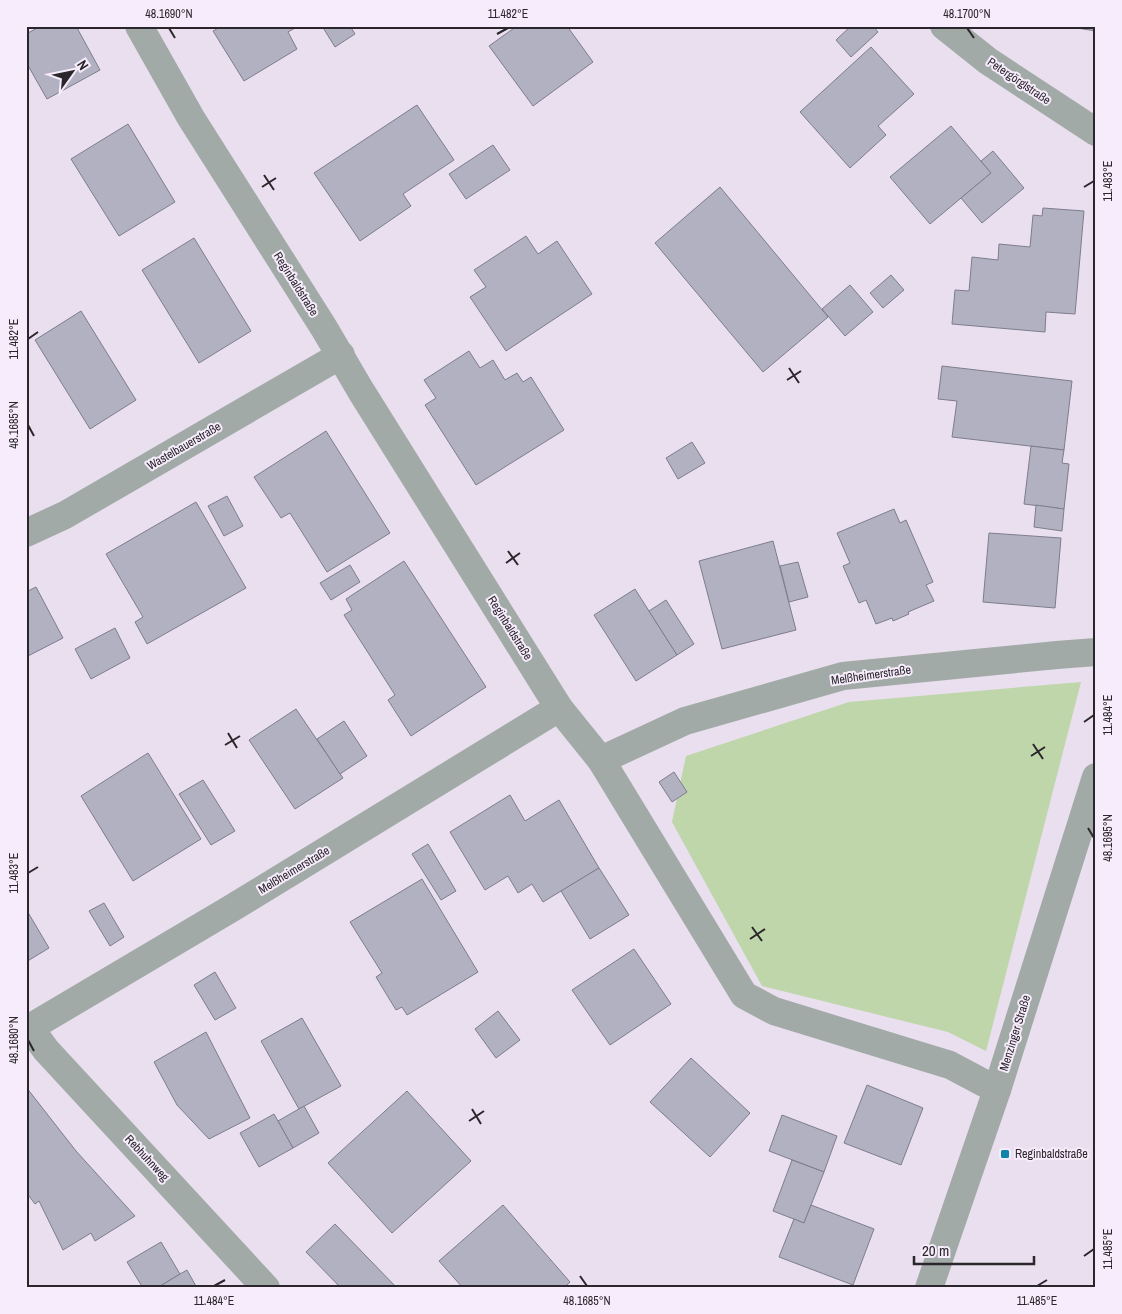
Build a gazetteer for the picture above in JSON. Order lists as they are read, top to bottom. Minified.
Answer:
{"streets":{"street":["Petergörglstraße","Reginbaldstraße","Wastelbauerstraße","Melßheimerstraße","Menzinger Straße","Rebhuhnweg"]},"crossings":[["Reginbaldstraße","Wastelbauerstraße"],["Reginbaldstraße","Melßheimerstraße"],["Reginbaldstraße","Menzinger Straße"],["Melßheimerstraße","Rebhuhnweg"]],"places":{"transit":["Reginbaldstraße"]},"scale_bar":"20 m","north":"top right","coordinates":["48.1690°N","11.482°E","48.1700°N","11.483°E","48.1685°N","11.484°E","48.1695°N","48.1680°N","11.485°E"]}
